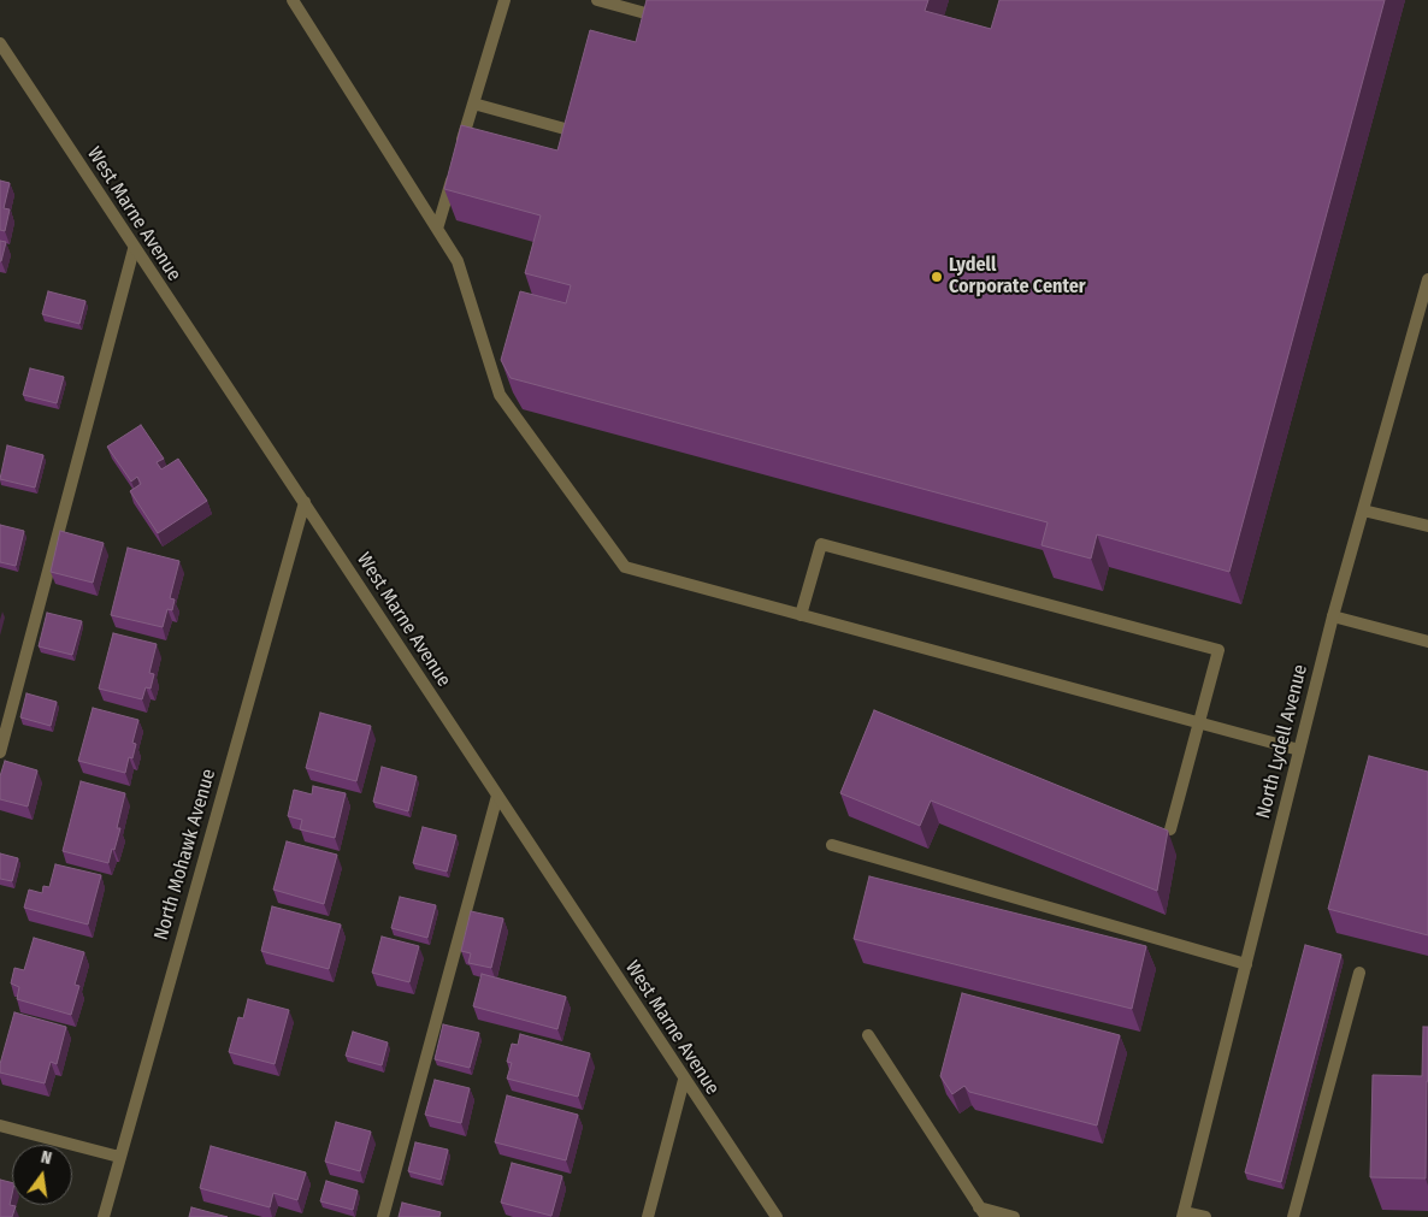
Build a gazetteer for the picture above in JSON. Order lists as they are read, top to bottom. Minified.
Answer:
{"streets":{"street":["West Marne Avenue","North Lydell Avenue","North Mohawk Avenue"]},"crossings":[["West Marne Avenue","North Mohawk Avenue"]],"places":["Lydell Corporate Center"],"north":"top"}
